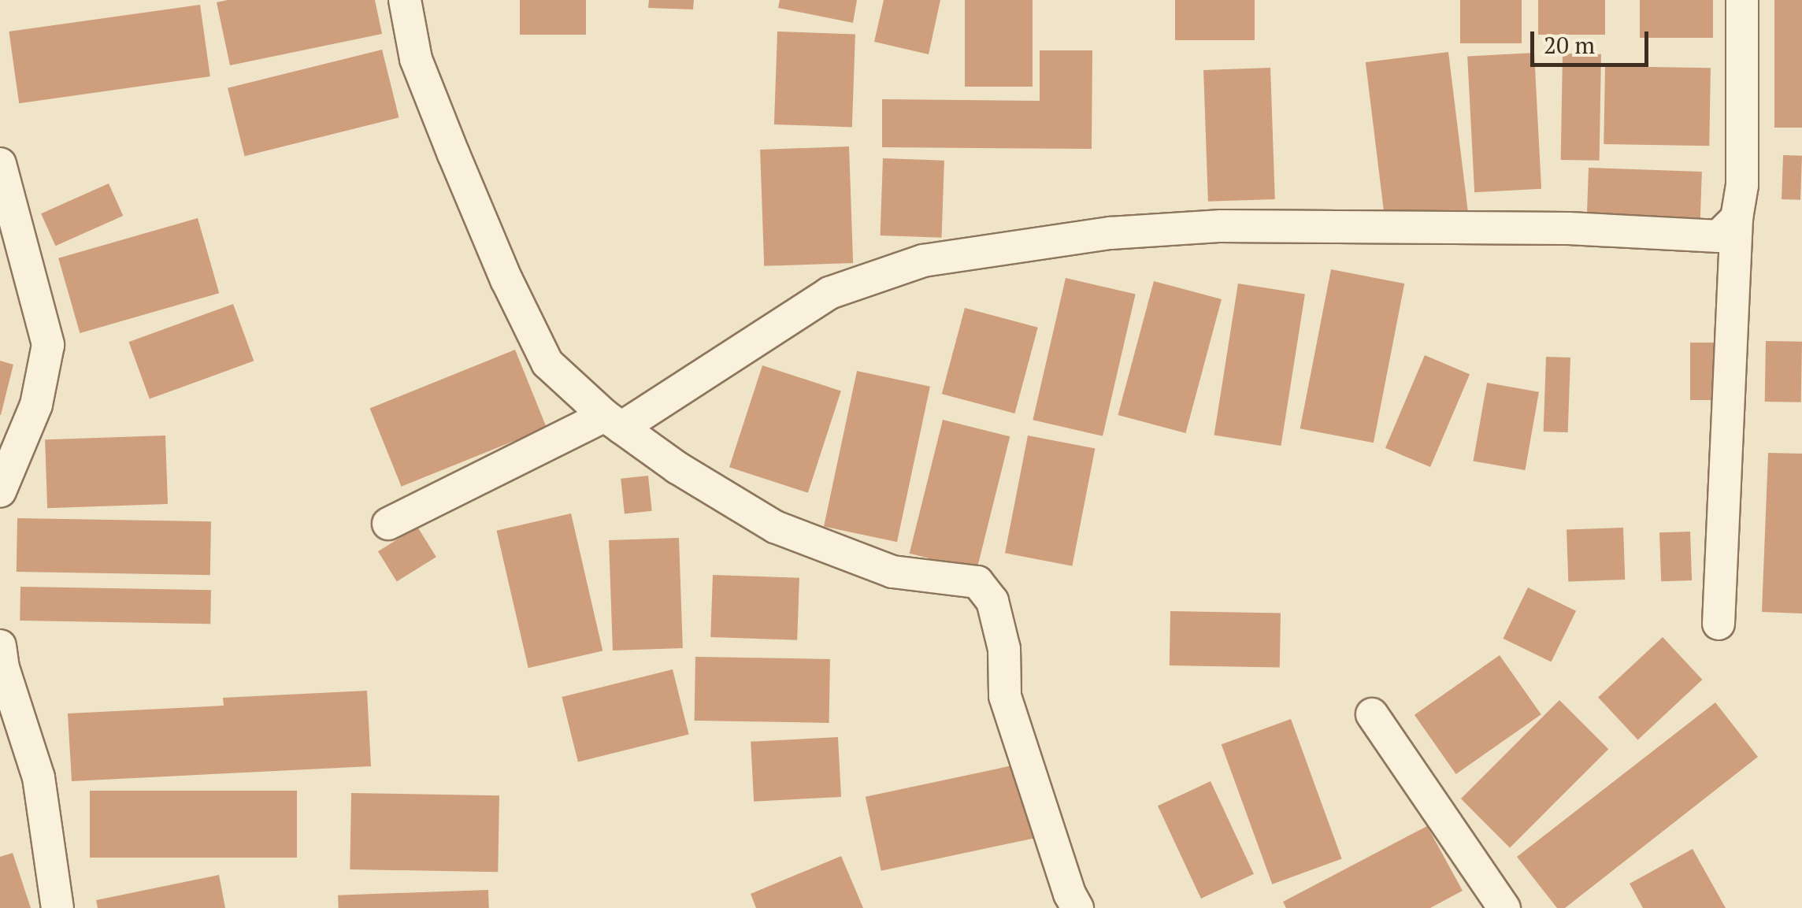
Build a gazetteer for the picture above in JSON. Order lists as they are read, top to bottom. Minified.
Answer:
{"scale_bar":"20 m"}
